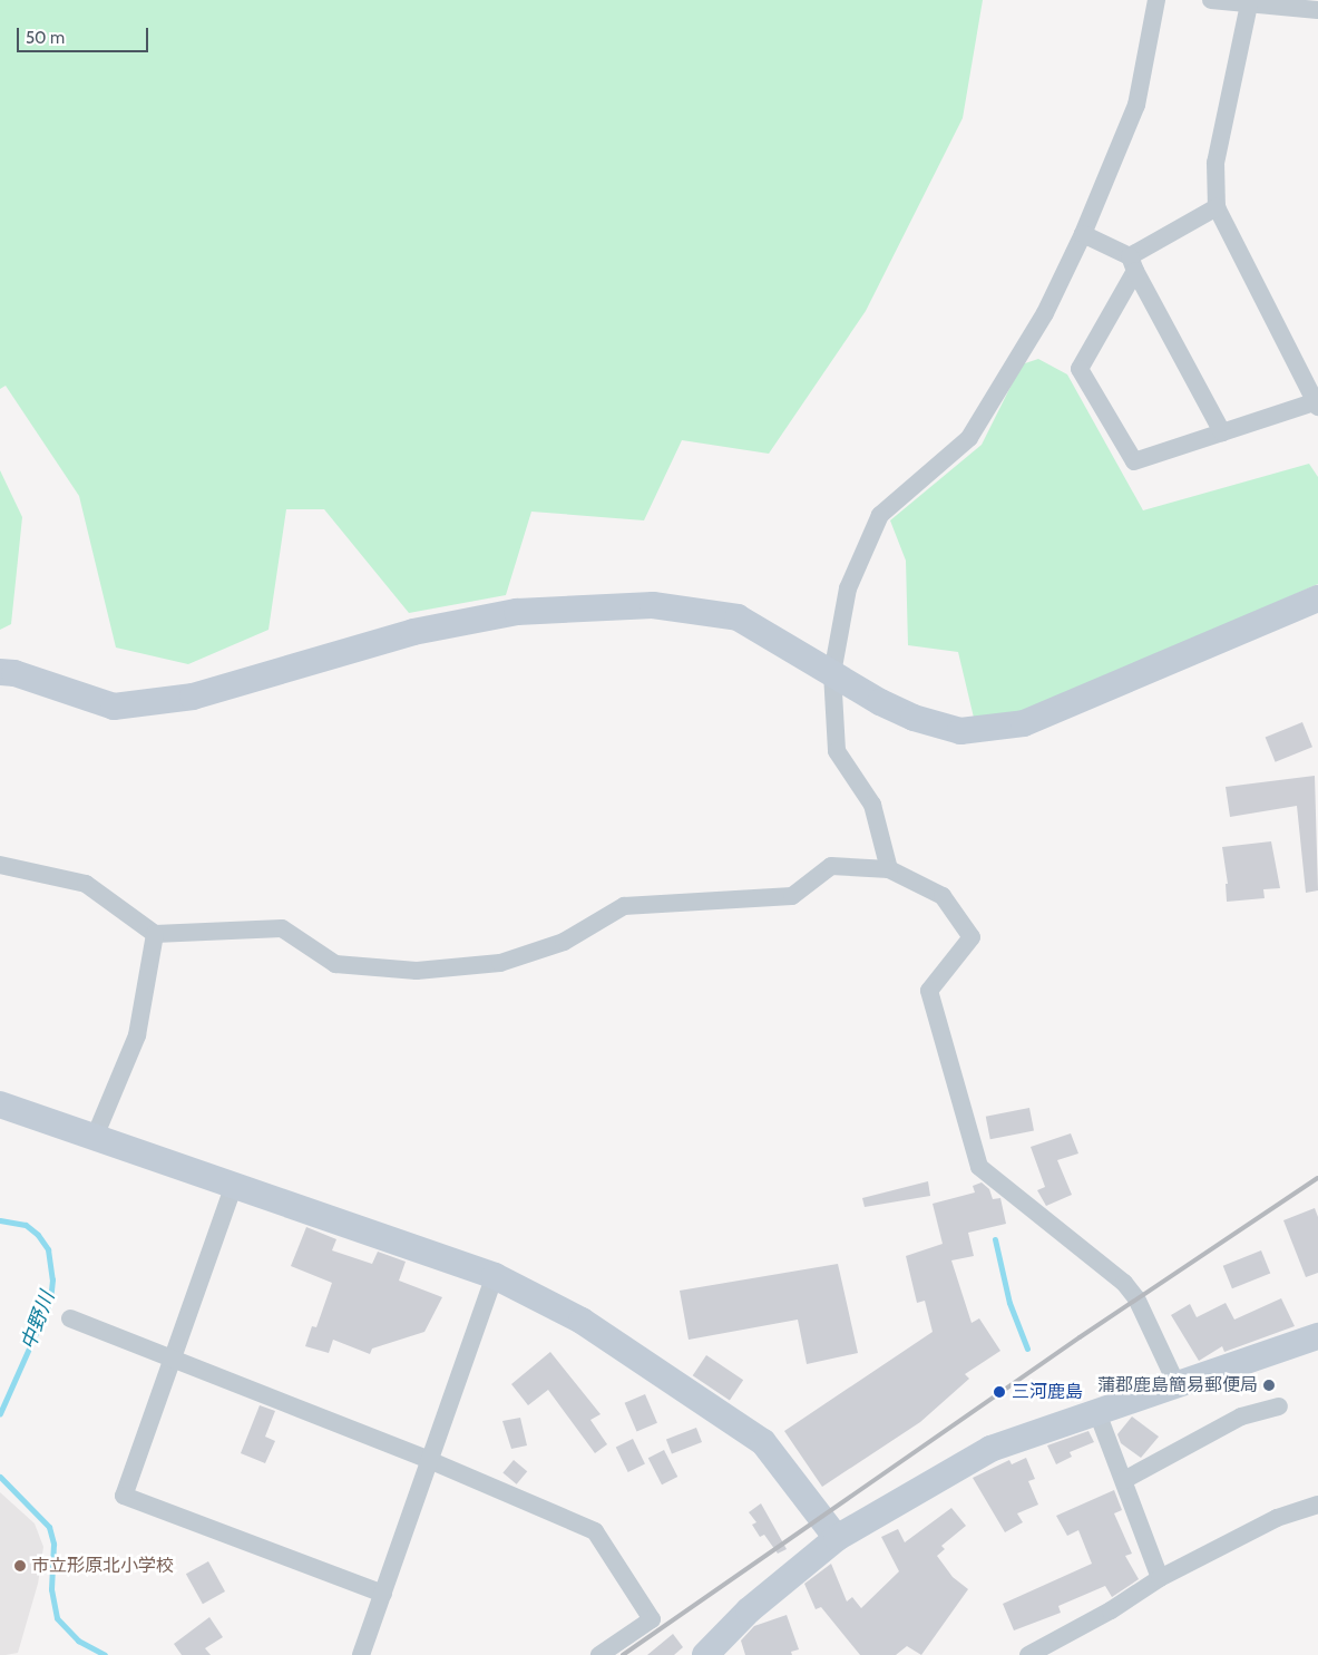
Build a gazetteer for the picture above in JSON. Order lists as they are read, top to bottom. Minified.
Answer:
{"water":["中野川"],"places":["蒲郡鹿島簡易郵便局","三河鹿島","市立形原北小学校"],"scale_bar":"50 m"}
